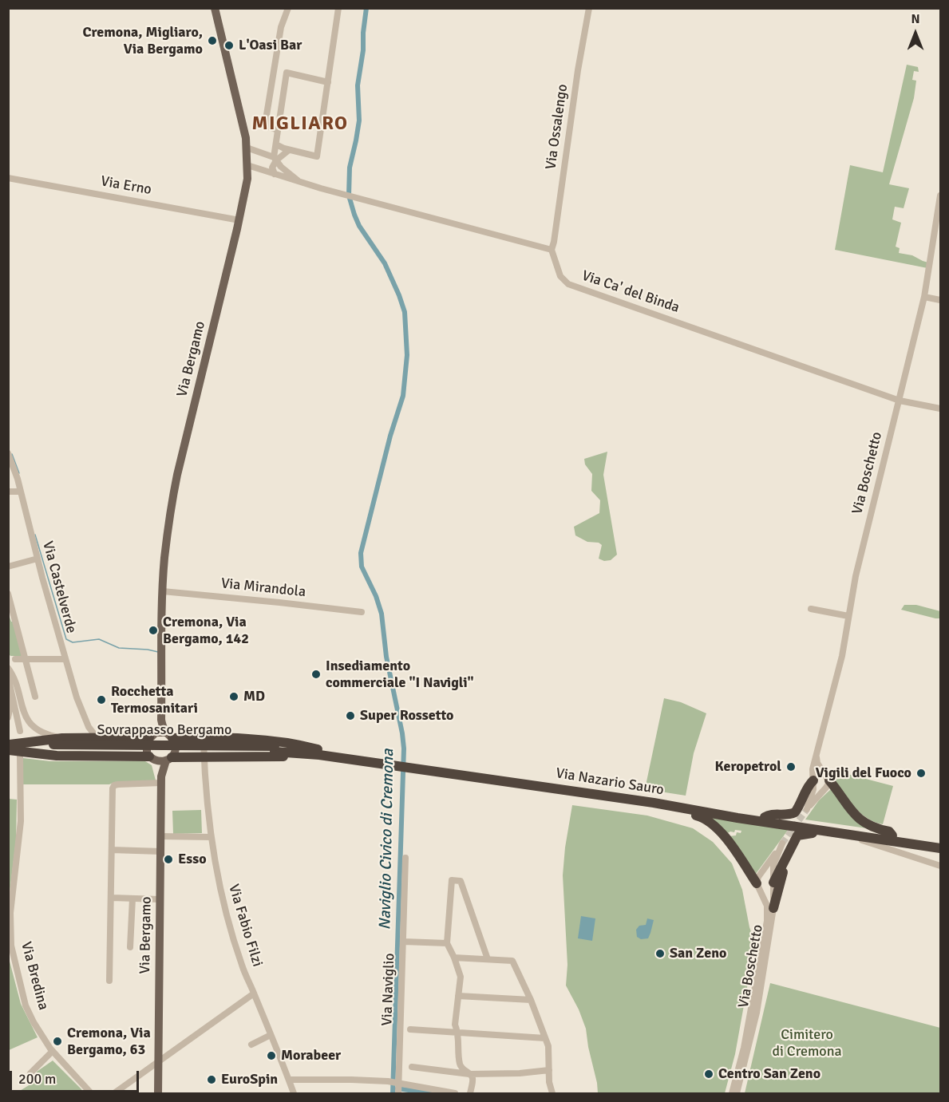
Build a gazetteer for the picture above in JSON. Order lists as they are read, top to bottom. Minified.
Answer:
{"streets":{"highway":["Sovrappasso Bergamo","Via Nazario Sauro"],"main road":["Via Bergamo"],"street":["Via Ossalengo","Via Erno","Via Ca' del Binda","Via Boschetto","Via Castelverde","Via Mirandola","Via Fabio Filzi","Via Bredina","Via Naviglio"]},"crossings":[["Via Ossalengo","Via Ca' del Binda"],["Via Erno","Via Bergamo"],["Via Ca' del Binda","Via Boschetto"],["Via Bergamo","Via Mirandola"],["Sovrappasso Bergamo","Via Nazario Sauro"]],"districts":["MIGLIARO"],"water":["Naviglio Civico di Cremona"],"parks":["Cimitero di Cremona"],"places":["Cremona, Migliaro, Via Bergamo","L'Oasi Bar","Cremona, Via Bergamo, 142","Insediamento commerciale \"I Navigli\"","MD","Rocchetta Termosanitari","Super Rossetto","Keropetrol","Vigili del Fuoco","Esso","San Zeno","Cremona, Via Bergamo, 63","Morabeer","Centro San Zeno","EuroSpin"],"scale_bar":"200 m","north":"top"}
